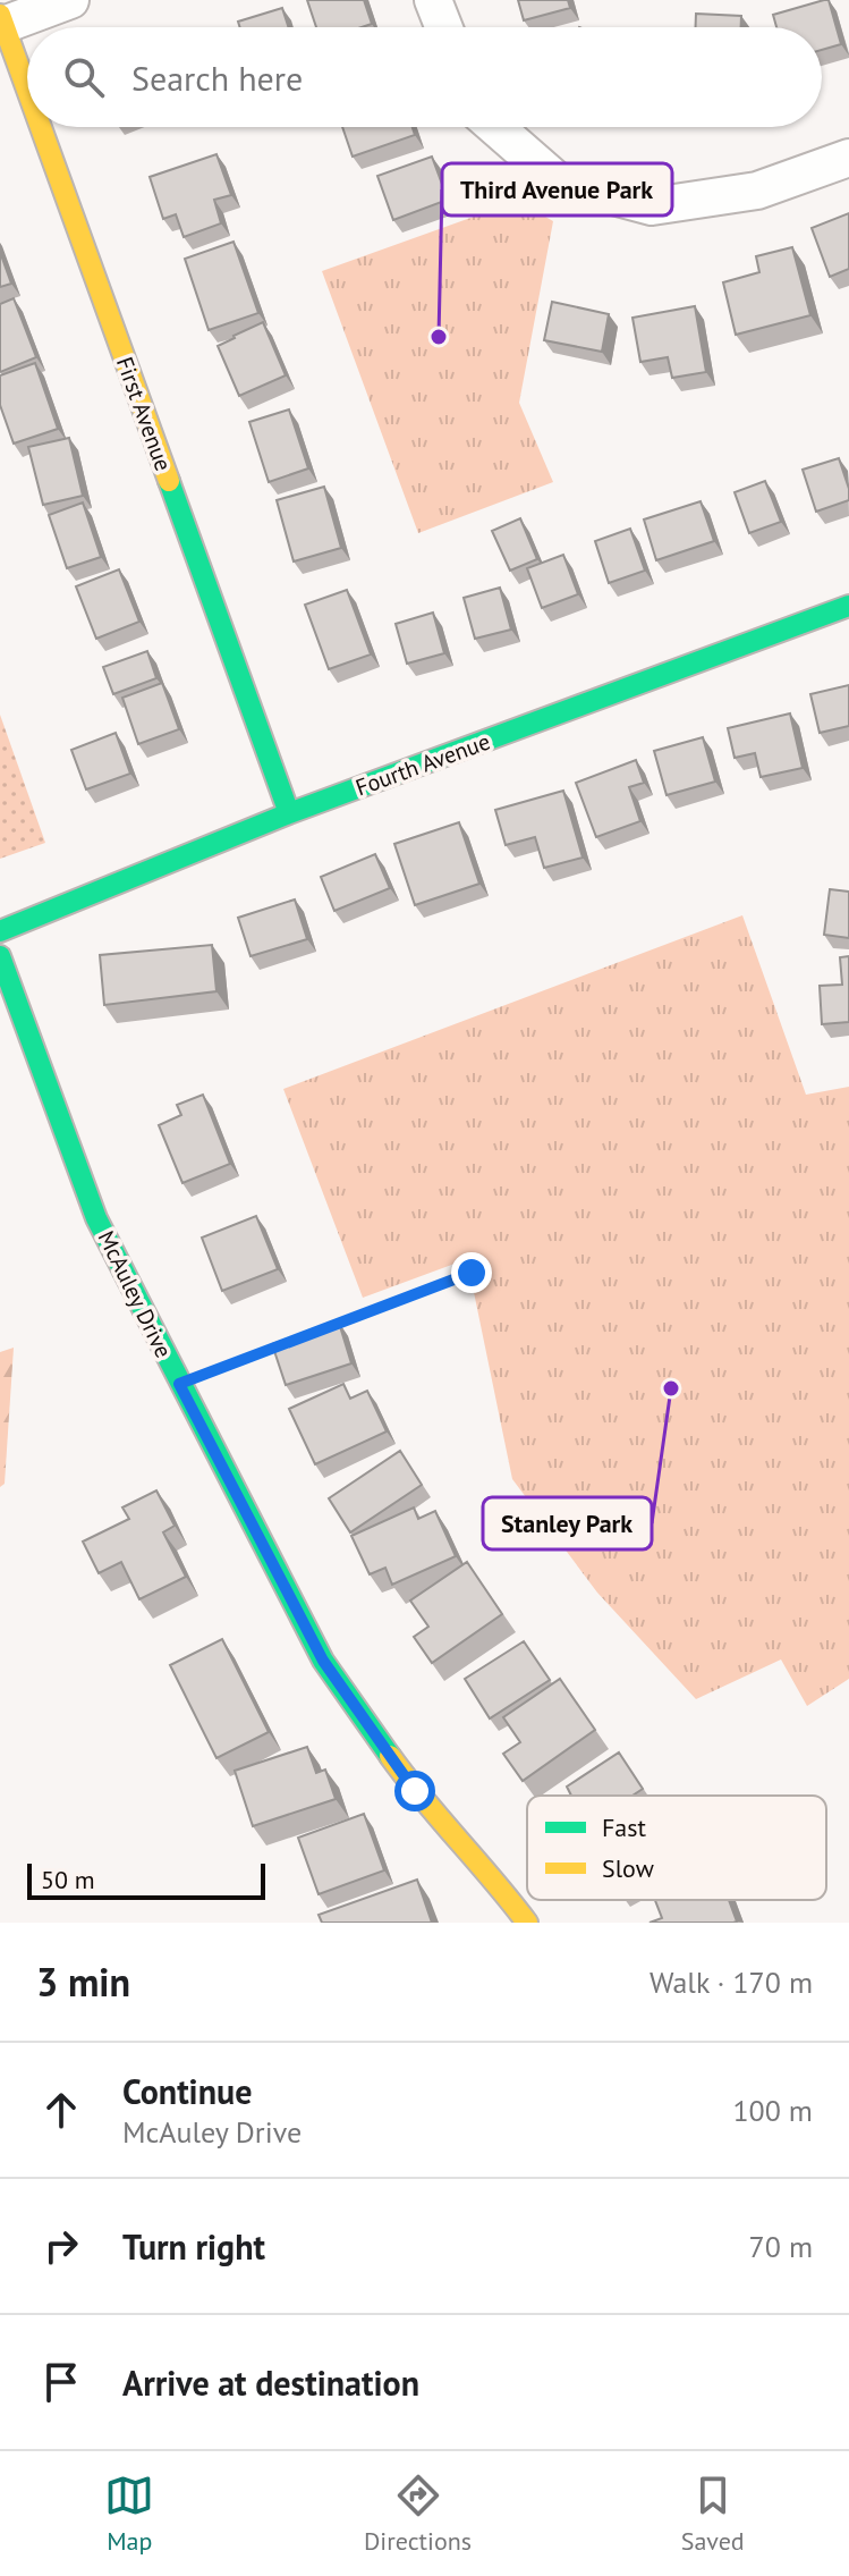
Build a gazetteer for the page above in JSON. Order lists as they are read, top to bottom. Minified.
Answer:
{"streets":{"street":["First Avenue","Fourth Avenue","McAuley Drive"]},"crossings":[["First Avenue","Fourth Avenue"]],"places":["Third Avenue Park","Stanley Park"],"legend":["Fast","Slow"],"scale_bar":"50 m","page":{"search":"Search here","scale":"50 m","heading":["3 min","Walk · 170 m"],"list":[["Continue","McAuley Drive","100 m"],["Turn right","70 m"],"Arrive at destination"],"nav":["Map","Directions","Saved"]}}
